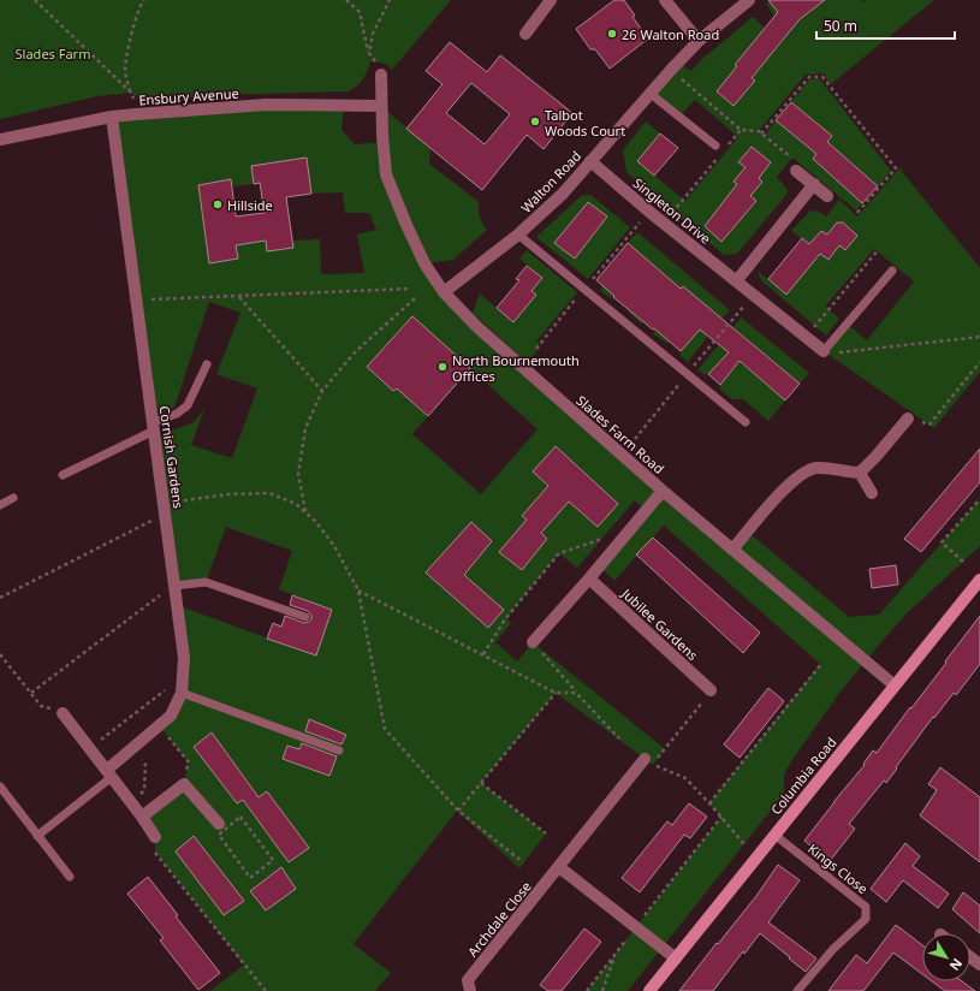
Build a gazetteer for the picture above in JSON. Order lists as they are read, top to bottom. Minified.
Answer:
{"streets":{"street":["Ensbury Avenue","Walton Road","Singleton Drive","Slades Farm Road","Cornish Gardens","Jubilee Gardens","Columbia Road","Archdale Close"],"lane":["Kings Close"]},"crossings":[["Ensbury Avenue","Slades Farm Road"],["Ensbury Avenue","Cornish Gardens"],["Walton Road","Singleton Drive"],["Walton Road","Slades Farm Road"],["Slades Farm Road","Columbia Road"],["Columbia Road","Kings Close"]],"parks":["Slades Farm"],"places":["26 Walton Road","Talbot Woods Court","Hillside","North Bournemouth Offices"],"scale_bar":"50 m","north":"bottom right"}
